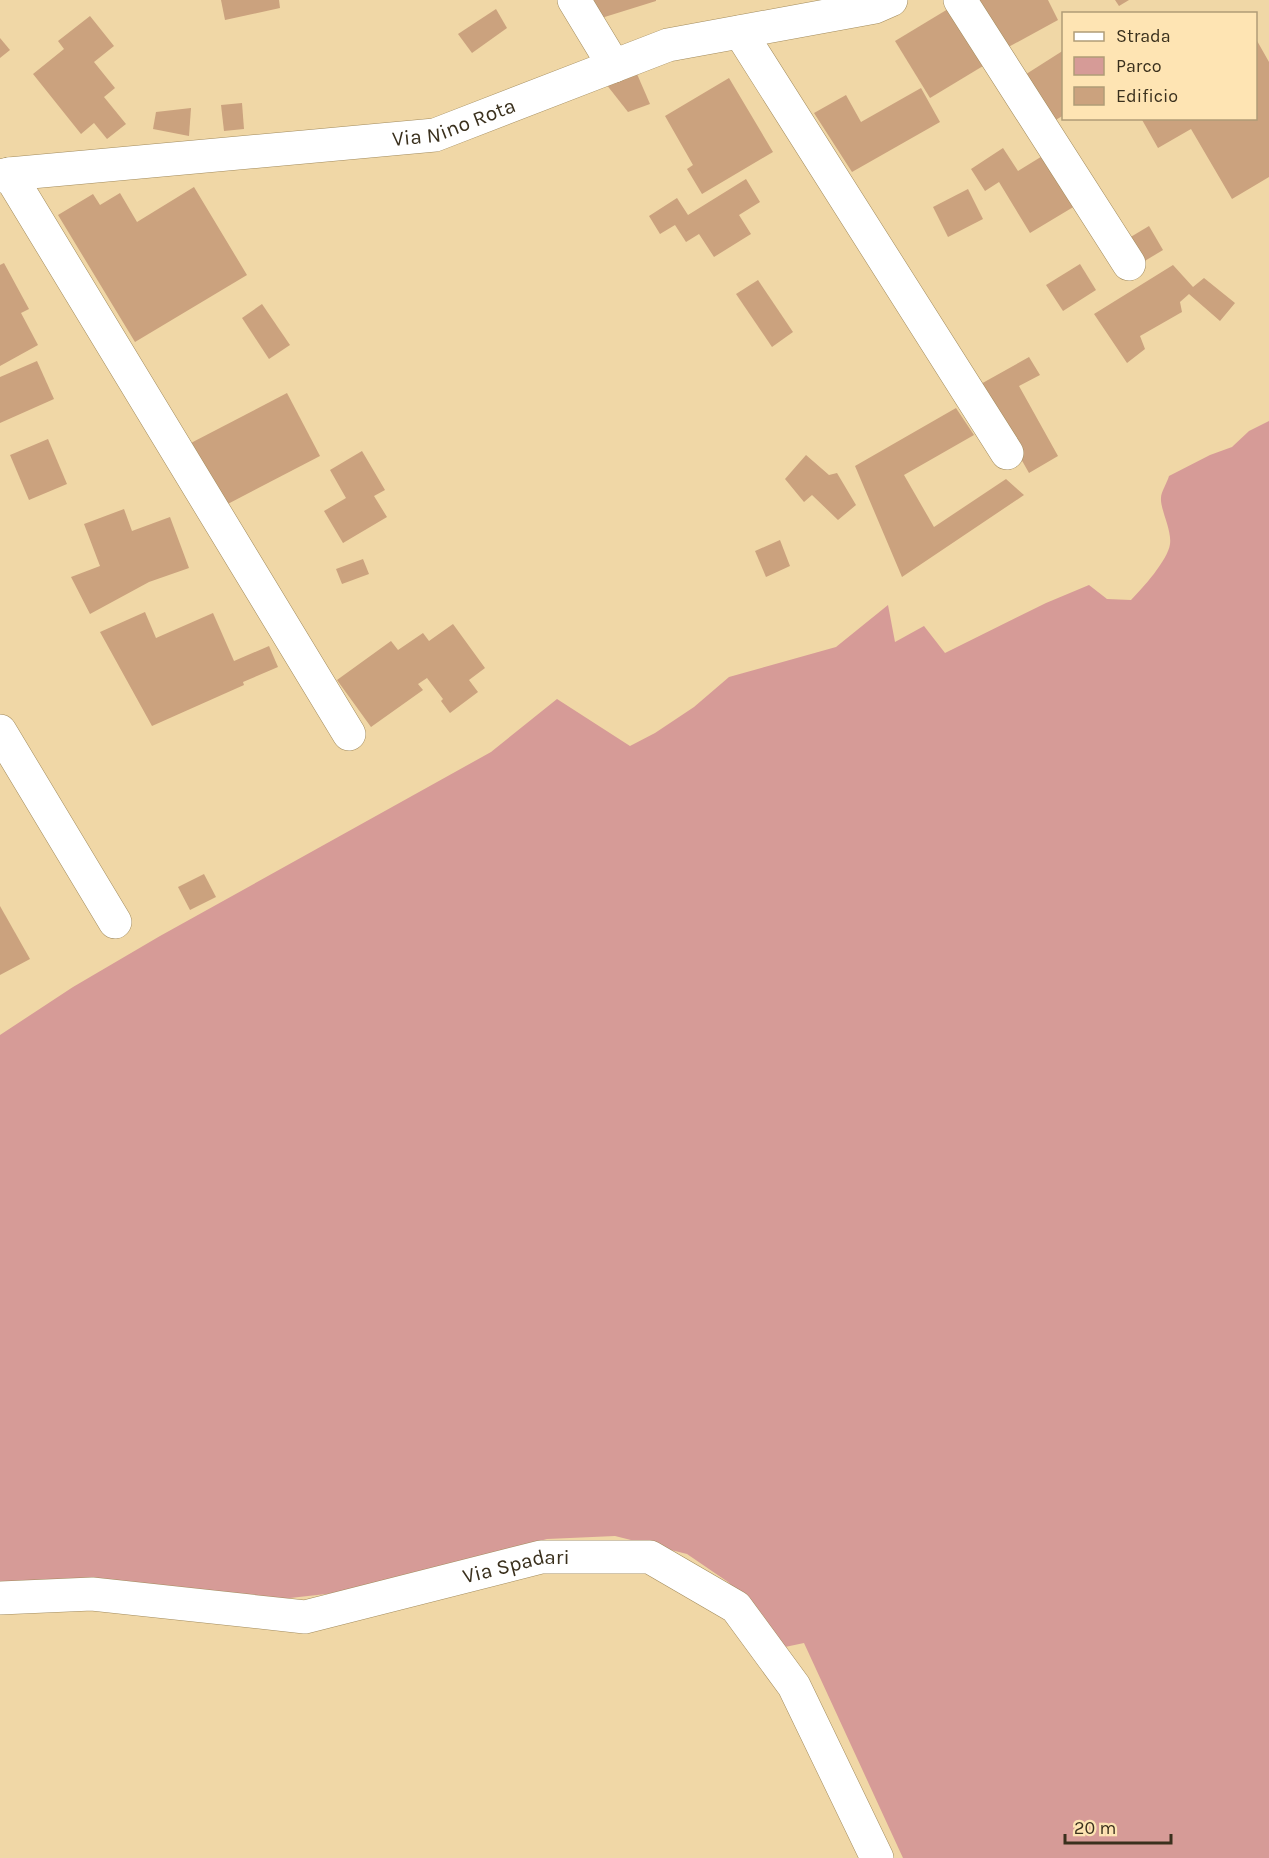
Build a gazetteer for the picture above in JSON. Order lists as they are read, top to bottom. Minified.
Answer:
{"streets":{"street":["Via Nino Rota","Via Spadari"]},"legend":["Strada","Parco","Edificio"],"scale_bar":"20 m"}
